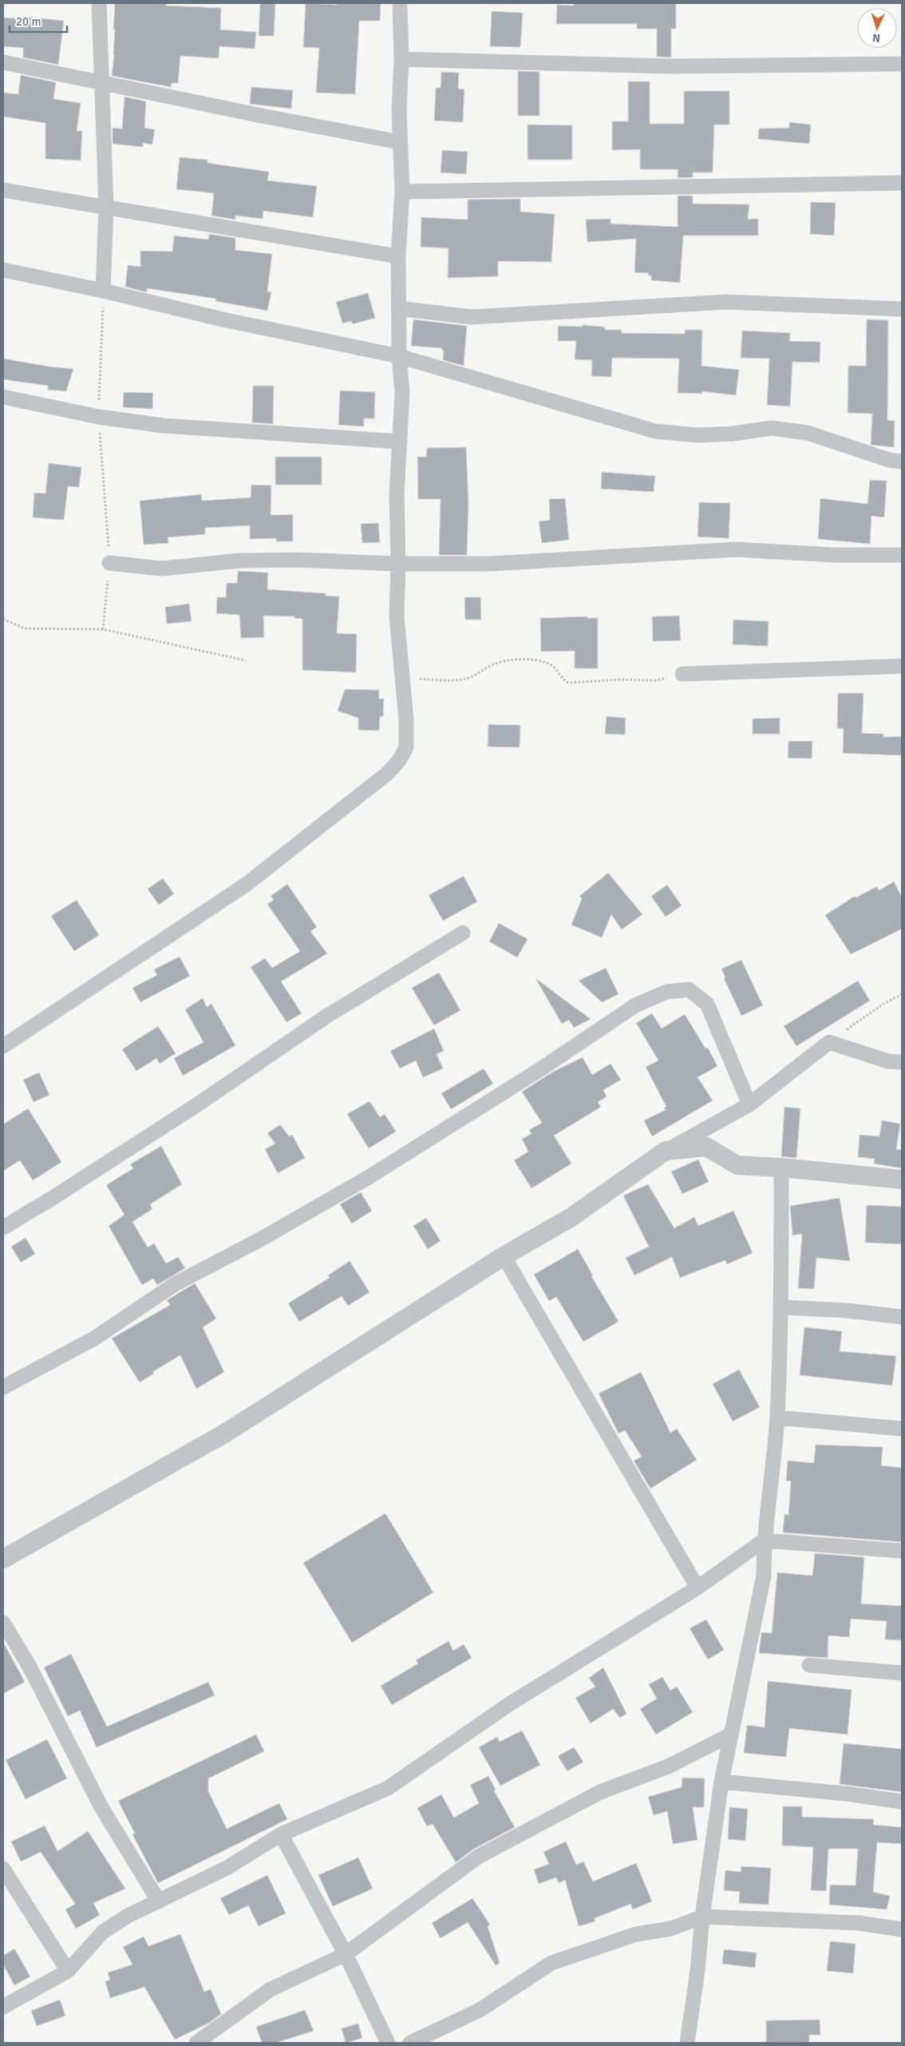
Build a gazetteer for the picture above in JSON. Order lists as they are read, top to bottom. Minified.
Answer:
{"scale_bar":"20 m","north":"bottom"}
